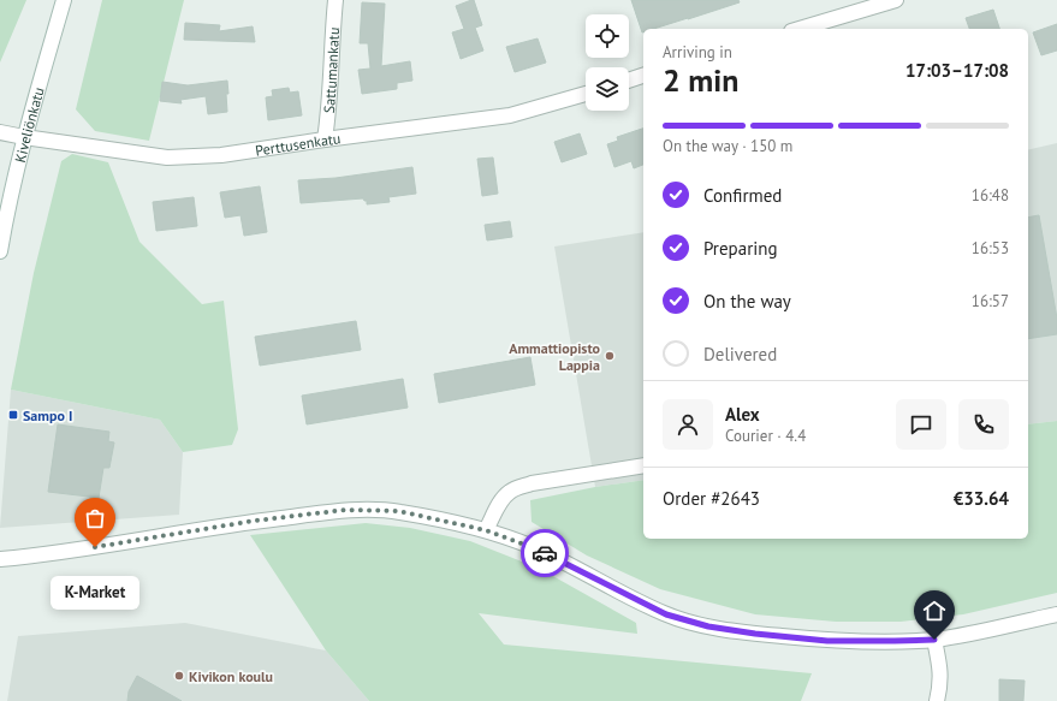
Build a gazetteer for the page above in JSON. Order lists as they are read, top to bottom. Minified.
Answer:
{"streets":{"street":["Sattumankatu","Kiveliönkatu","Perttusenkatu"]},"crossings":[["Sattumankatu","Perttusenkatu"],["Kiveliönkatu","Perttusenkatu"]],"places":{"other":["Ammattiopisto Lappia","K-Market","Kivikon koulu"],"transit":["Sampo I"]},"page":{"heading":["2 min","Arriving in","17:03–17:08"],"panel":["Alex","Courier · 4.4","Order #2643","€33.64"],"bar":"On the way · 150 m","list":[["Confirmed","16:48"],["Preparing","16:53"],["On the way","16:57"],"Delivered"],"bubble":"K-Market"}}
